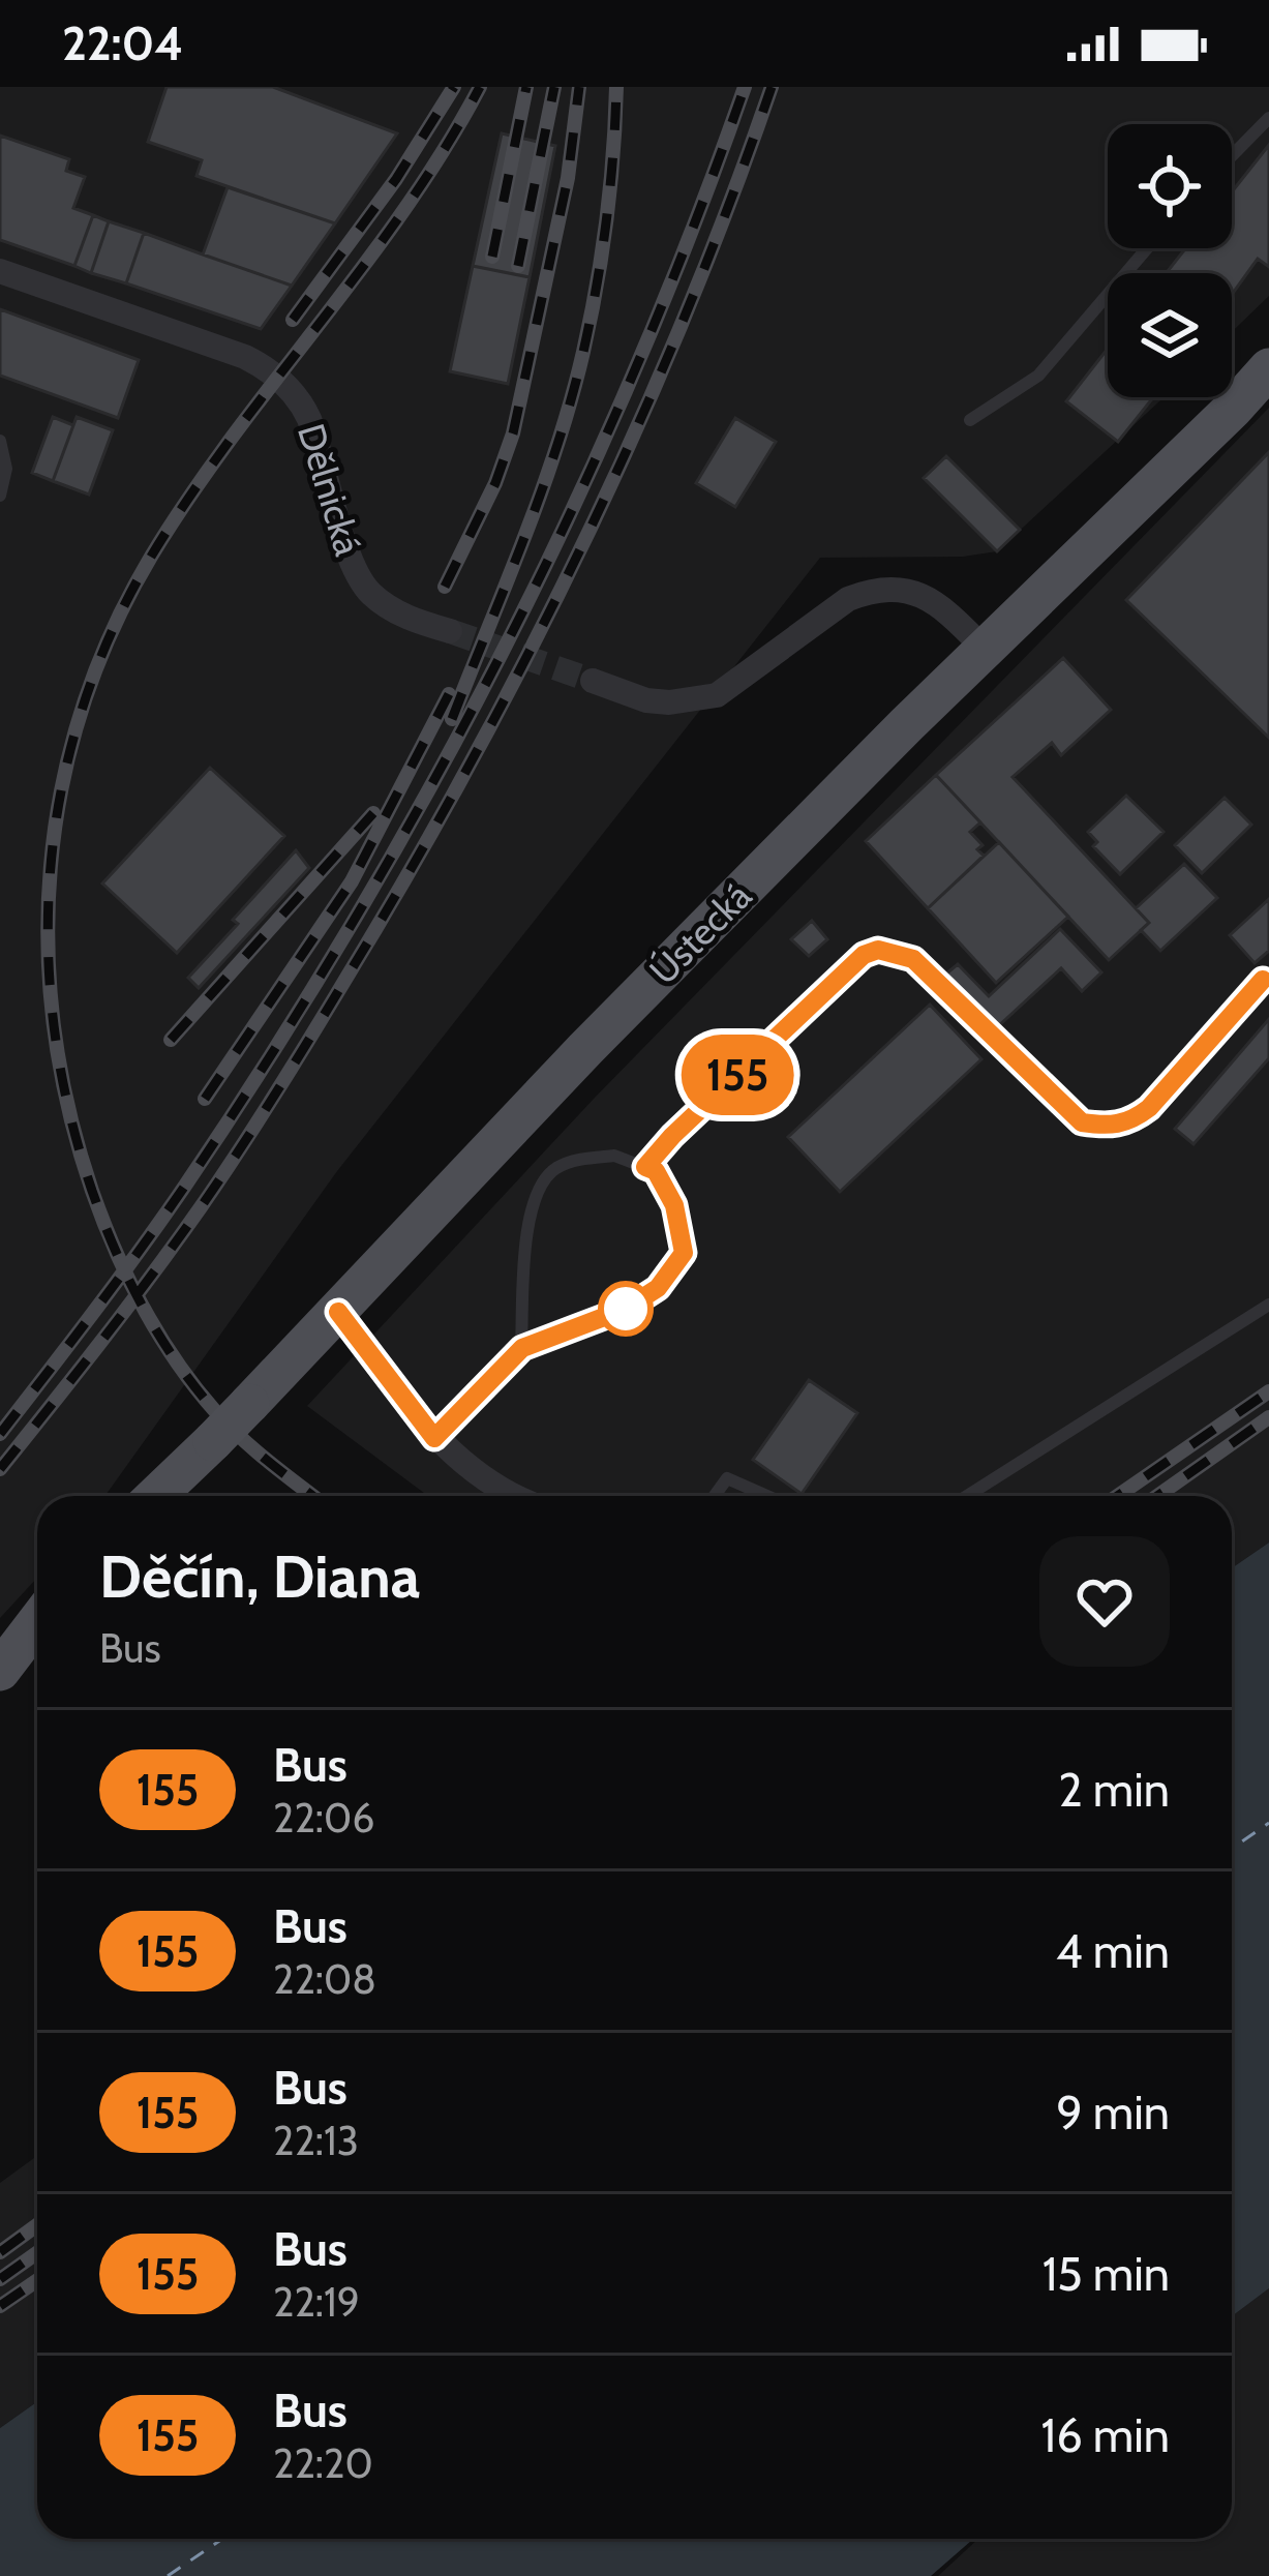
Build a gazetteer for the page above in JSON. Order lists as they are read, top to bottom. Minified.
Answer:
{"streets":{"main road":["Ústecká"],"street":["Dělnická"]},"lines":["bus line 155"],"page":{"status":"22:04","on_map":"155","heading":["Děčín, Diana","Bus"],"list":[{"mark":"155","name":"Bus","note":"22:06","value":"2 min"},{"mark":"155","name":"Bus","note":"22:08","value":"4 min"},{"mark":"155","name":"Bus","note":"22:13","value":"9 min"},{"mark":"155","name":"Bus","note":"22:19","value":"15 min"},{"mark":"155","name":"Bus","note":"22:20","value":"16 min"}]}}
